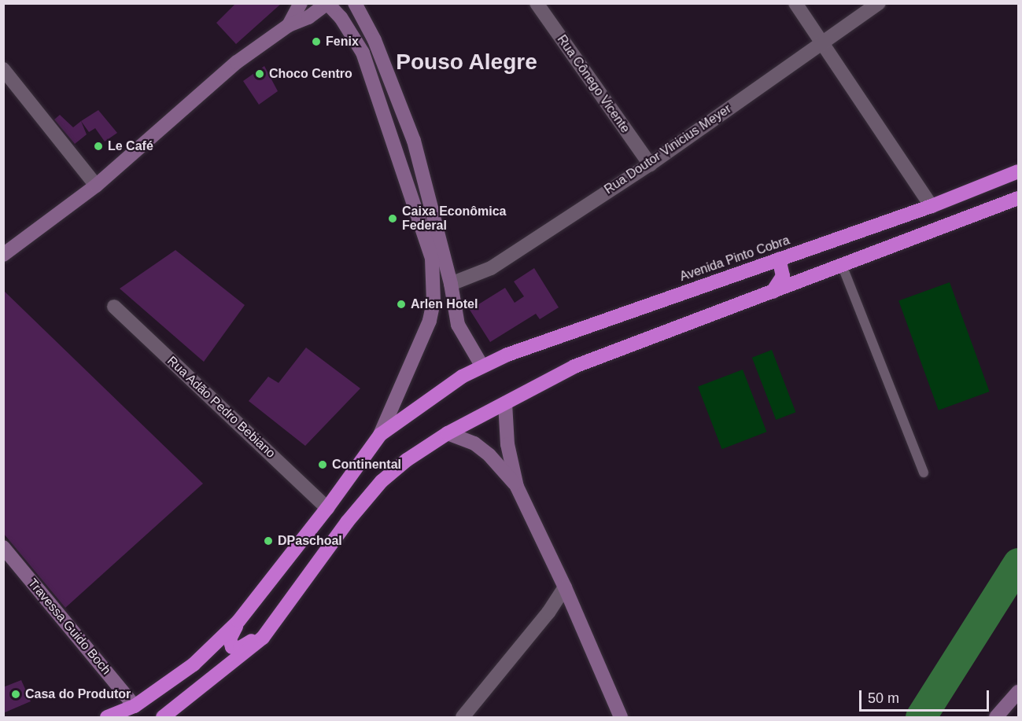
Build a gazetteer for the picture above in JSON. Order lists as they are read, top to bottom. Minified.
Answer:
{"streets":{"highway":["Avenida Pinto Cobra"],"main road":["Travessa Guido Boch"],"street":["Rua Cônego Vicente","Rua Doutor Vinicius Meyer","Rua Adão Pedro Bebiano"]},"crossings":[["Rua Cônego Vicente","Rua Doutor Vinicius Meyer"],["Avenida Pinto Cobra","Rua Adão Pedro Bebiano"]],"districts":["Pouso Alegre"],"places":["Fenix","Choco Centro","Le Café","Caixa Econômica Federal","Arlen Hotel","Continental","DPaschoal","Casa do Produtor"],"scale_bar":"50 m"}
